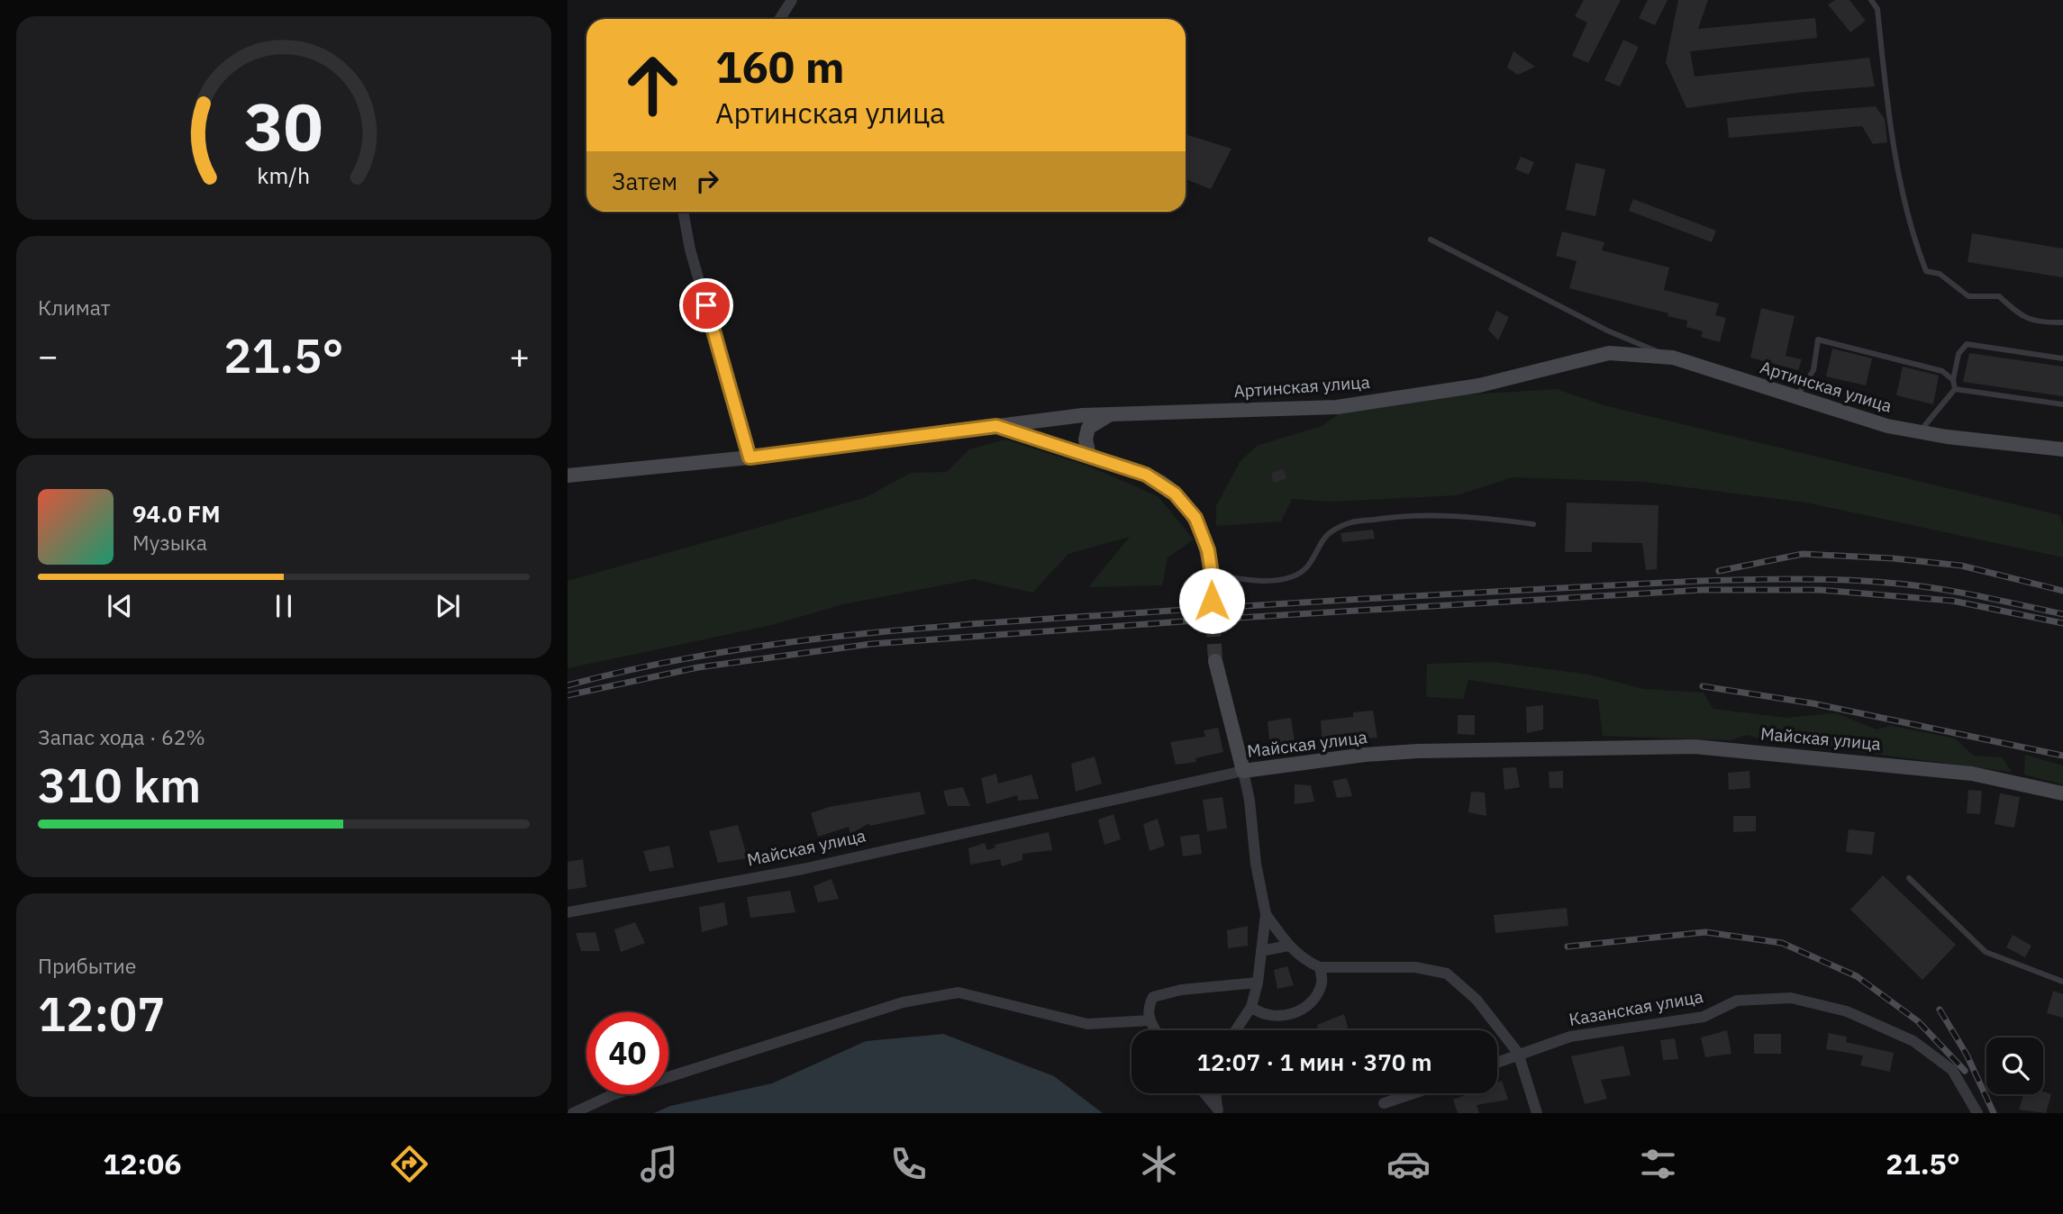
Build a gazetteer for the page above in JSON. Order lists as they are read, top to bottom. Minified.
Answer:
{"streets":{"street":["Артинская улица","Майская улица","Казанская улица"]},"page":{"turn":["160 m","Артинская улица"],"then":"Затем","tile":["Климат",["Запас хода · 62%","310 km"],["Прибытие","12:07"]],"heat":["−","21.5°","+"],"song":["94.0 FM","Музыка"],"limit":"40","trip":"12:07 · 1 мин · 370 m","tabs":["12:06","21.5°"],"gauge":["30","km/h"]}}
